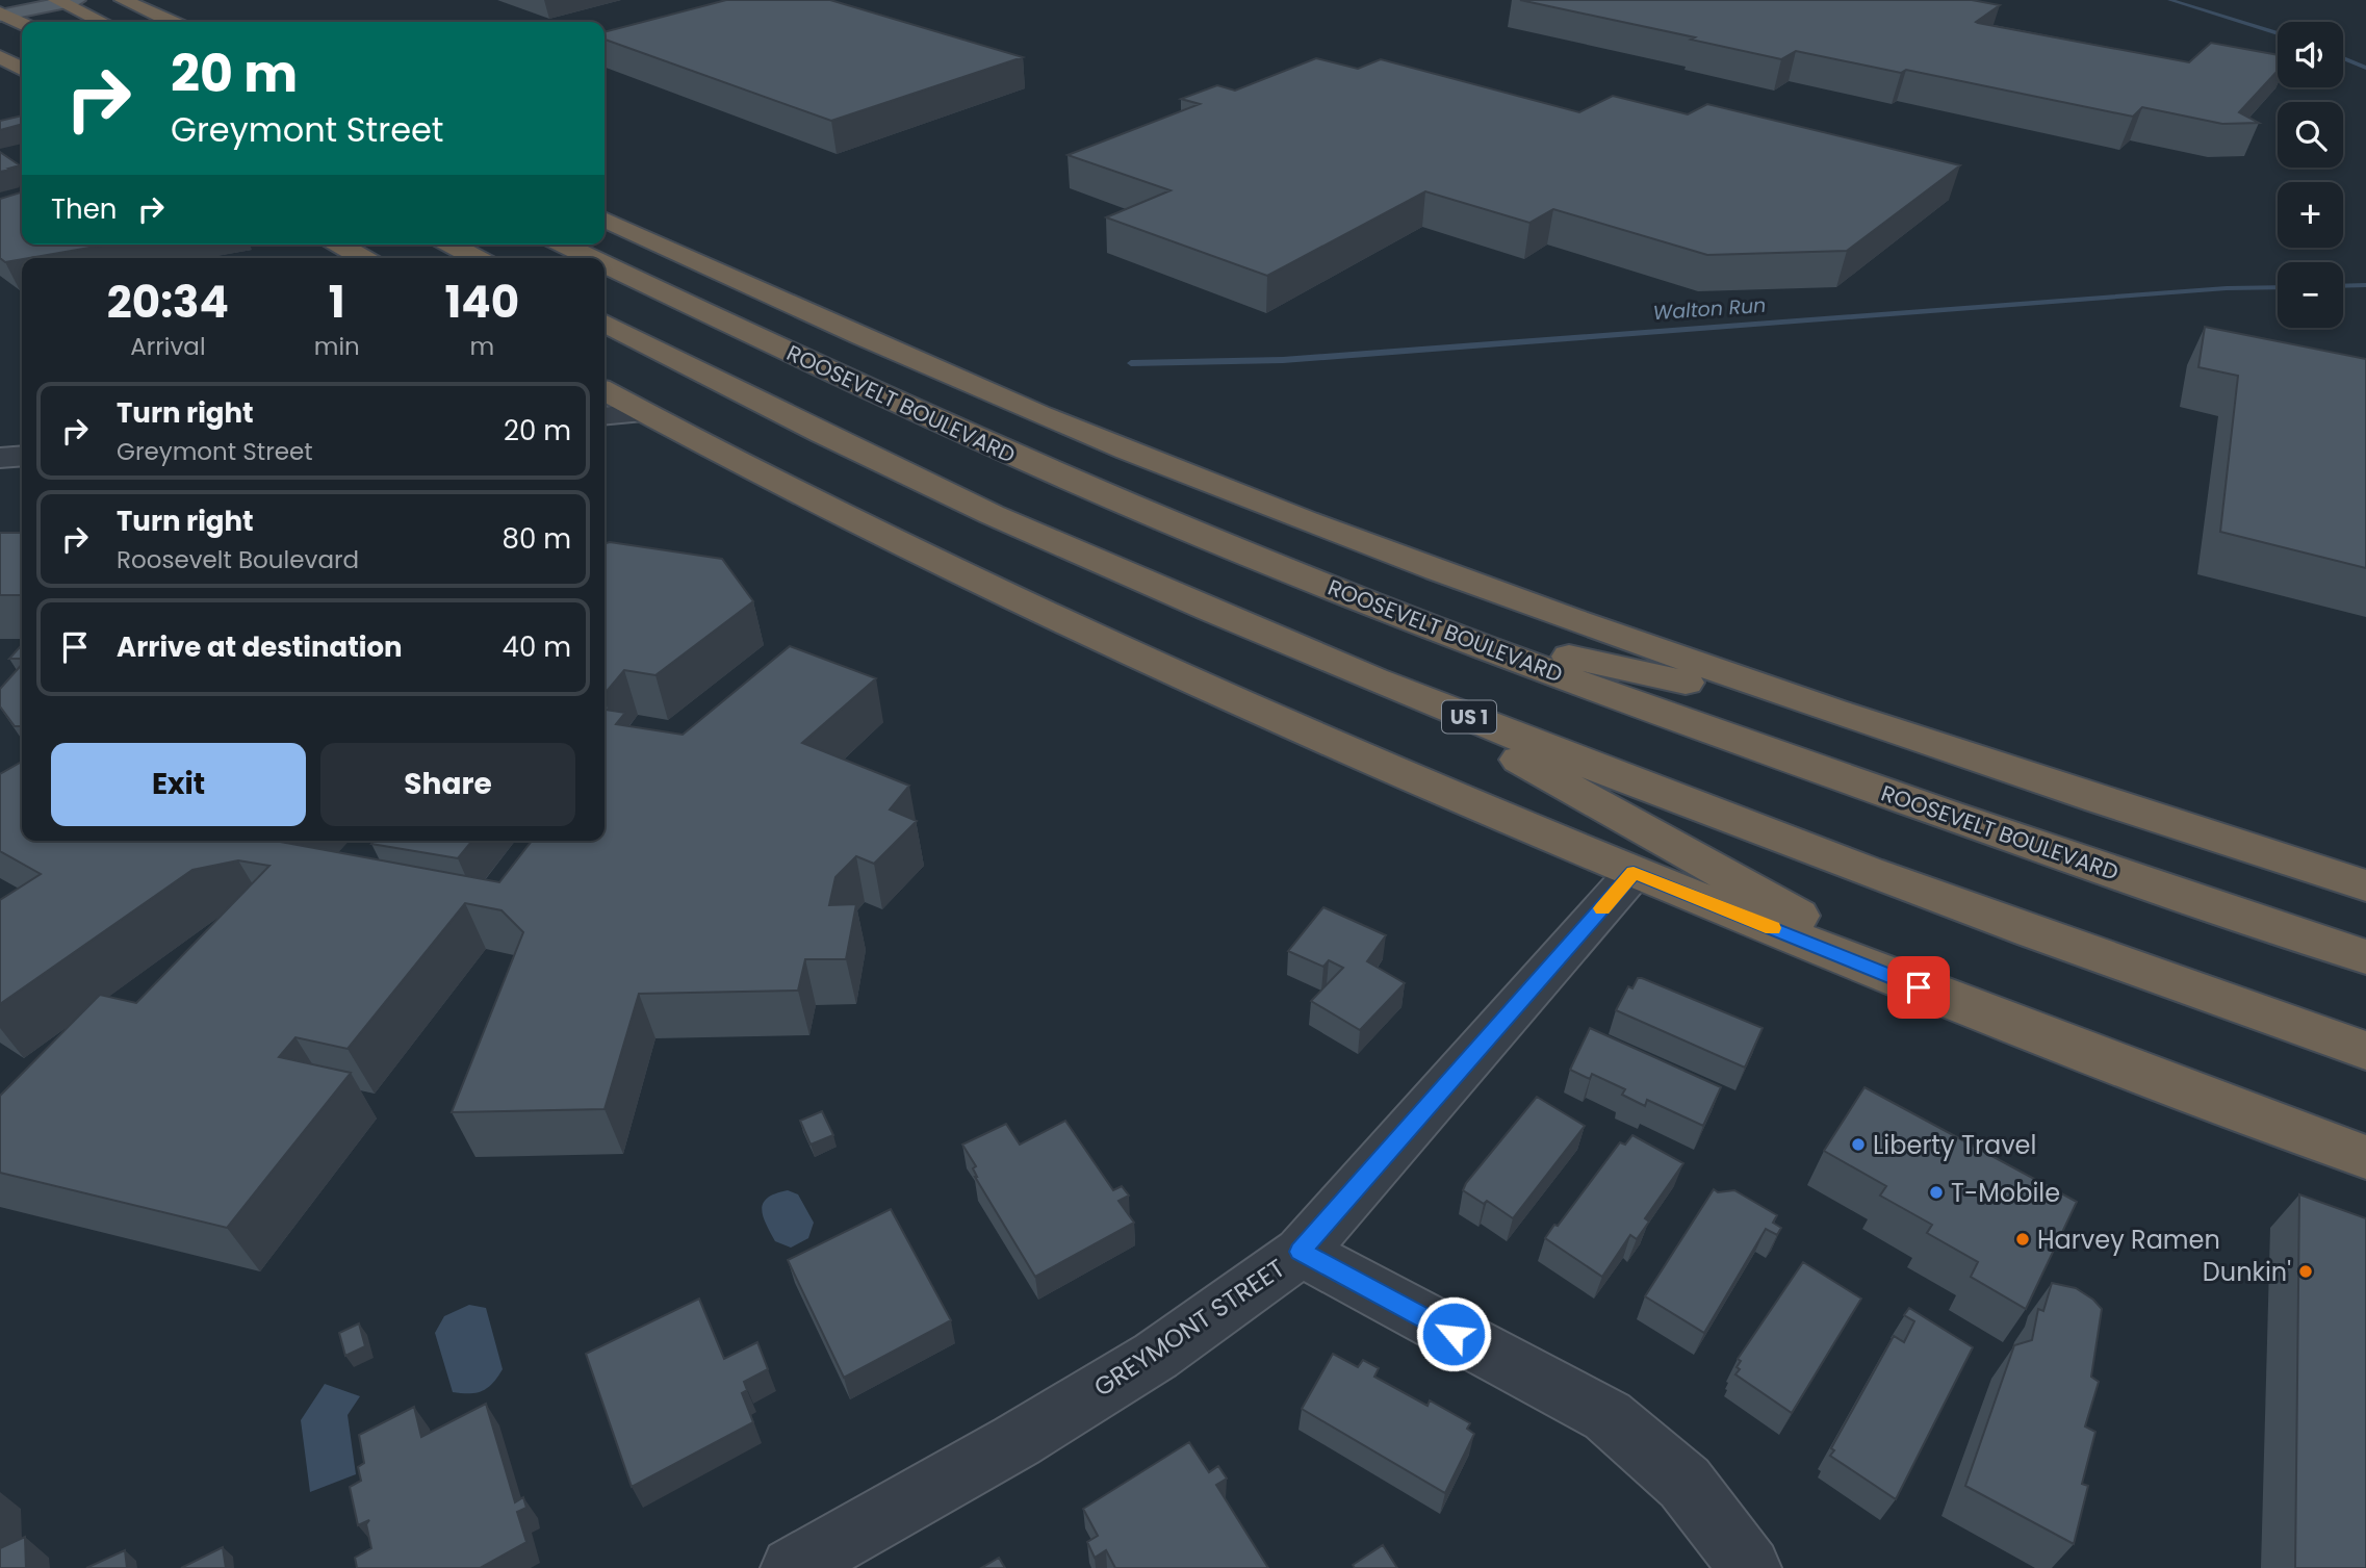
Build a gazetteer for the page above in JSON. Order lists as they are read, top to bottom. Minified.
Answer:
{"streets":{"highway":["ROOSEVELT BOULEVARD","US 1"],"street":["GREYMONT STREET"]},"water":["Walton Run"],"places":["Liberty Travel","T-Mobile","Harvey Ramen","Dunkin'"],"page":{"map_buttons":["+","−"],"turn":["20 m","Greymont Street"],"then":"Then","eta":["20:34","Arrival","1","min","140","m"],"list":[{"name":"Turn right","note":"Greymont Street","value":"20 m"},{"name":"Turn right","note":"Roosevelt Boulevard","value":"80 m"},{"name":"Arrive at destination","value":"40 m"}],"buttons":["Exit","Share"]}}
